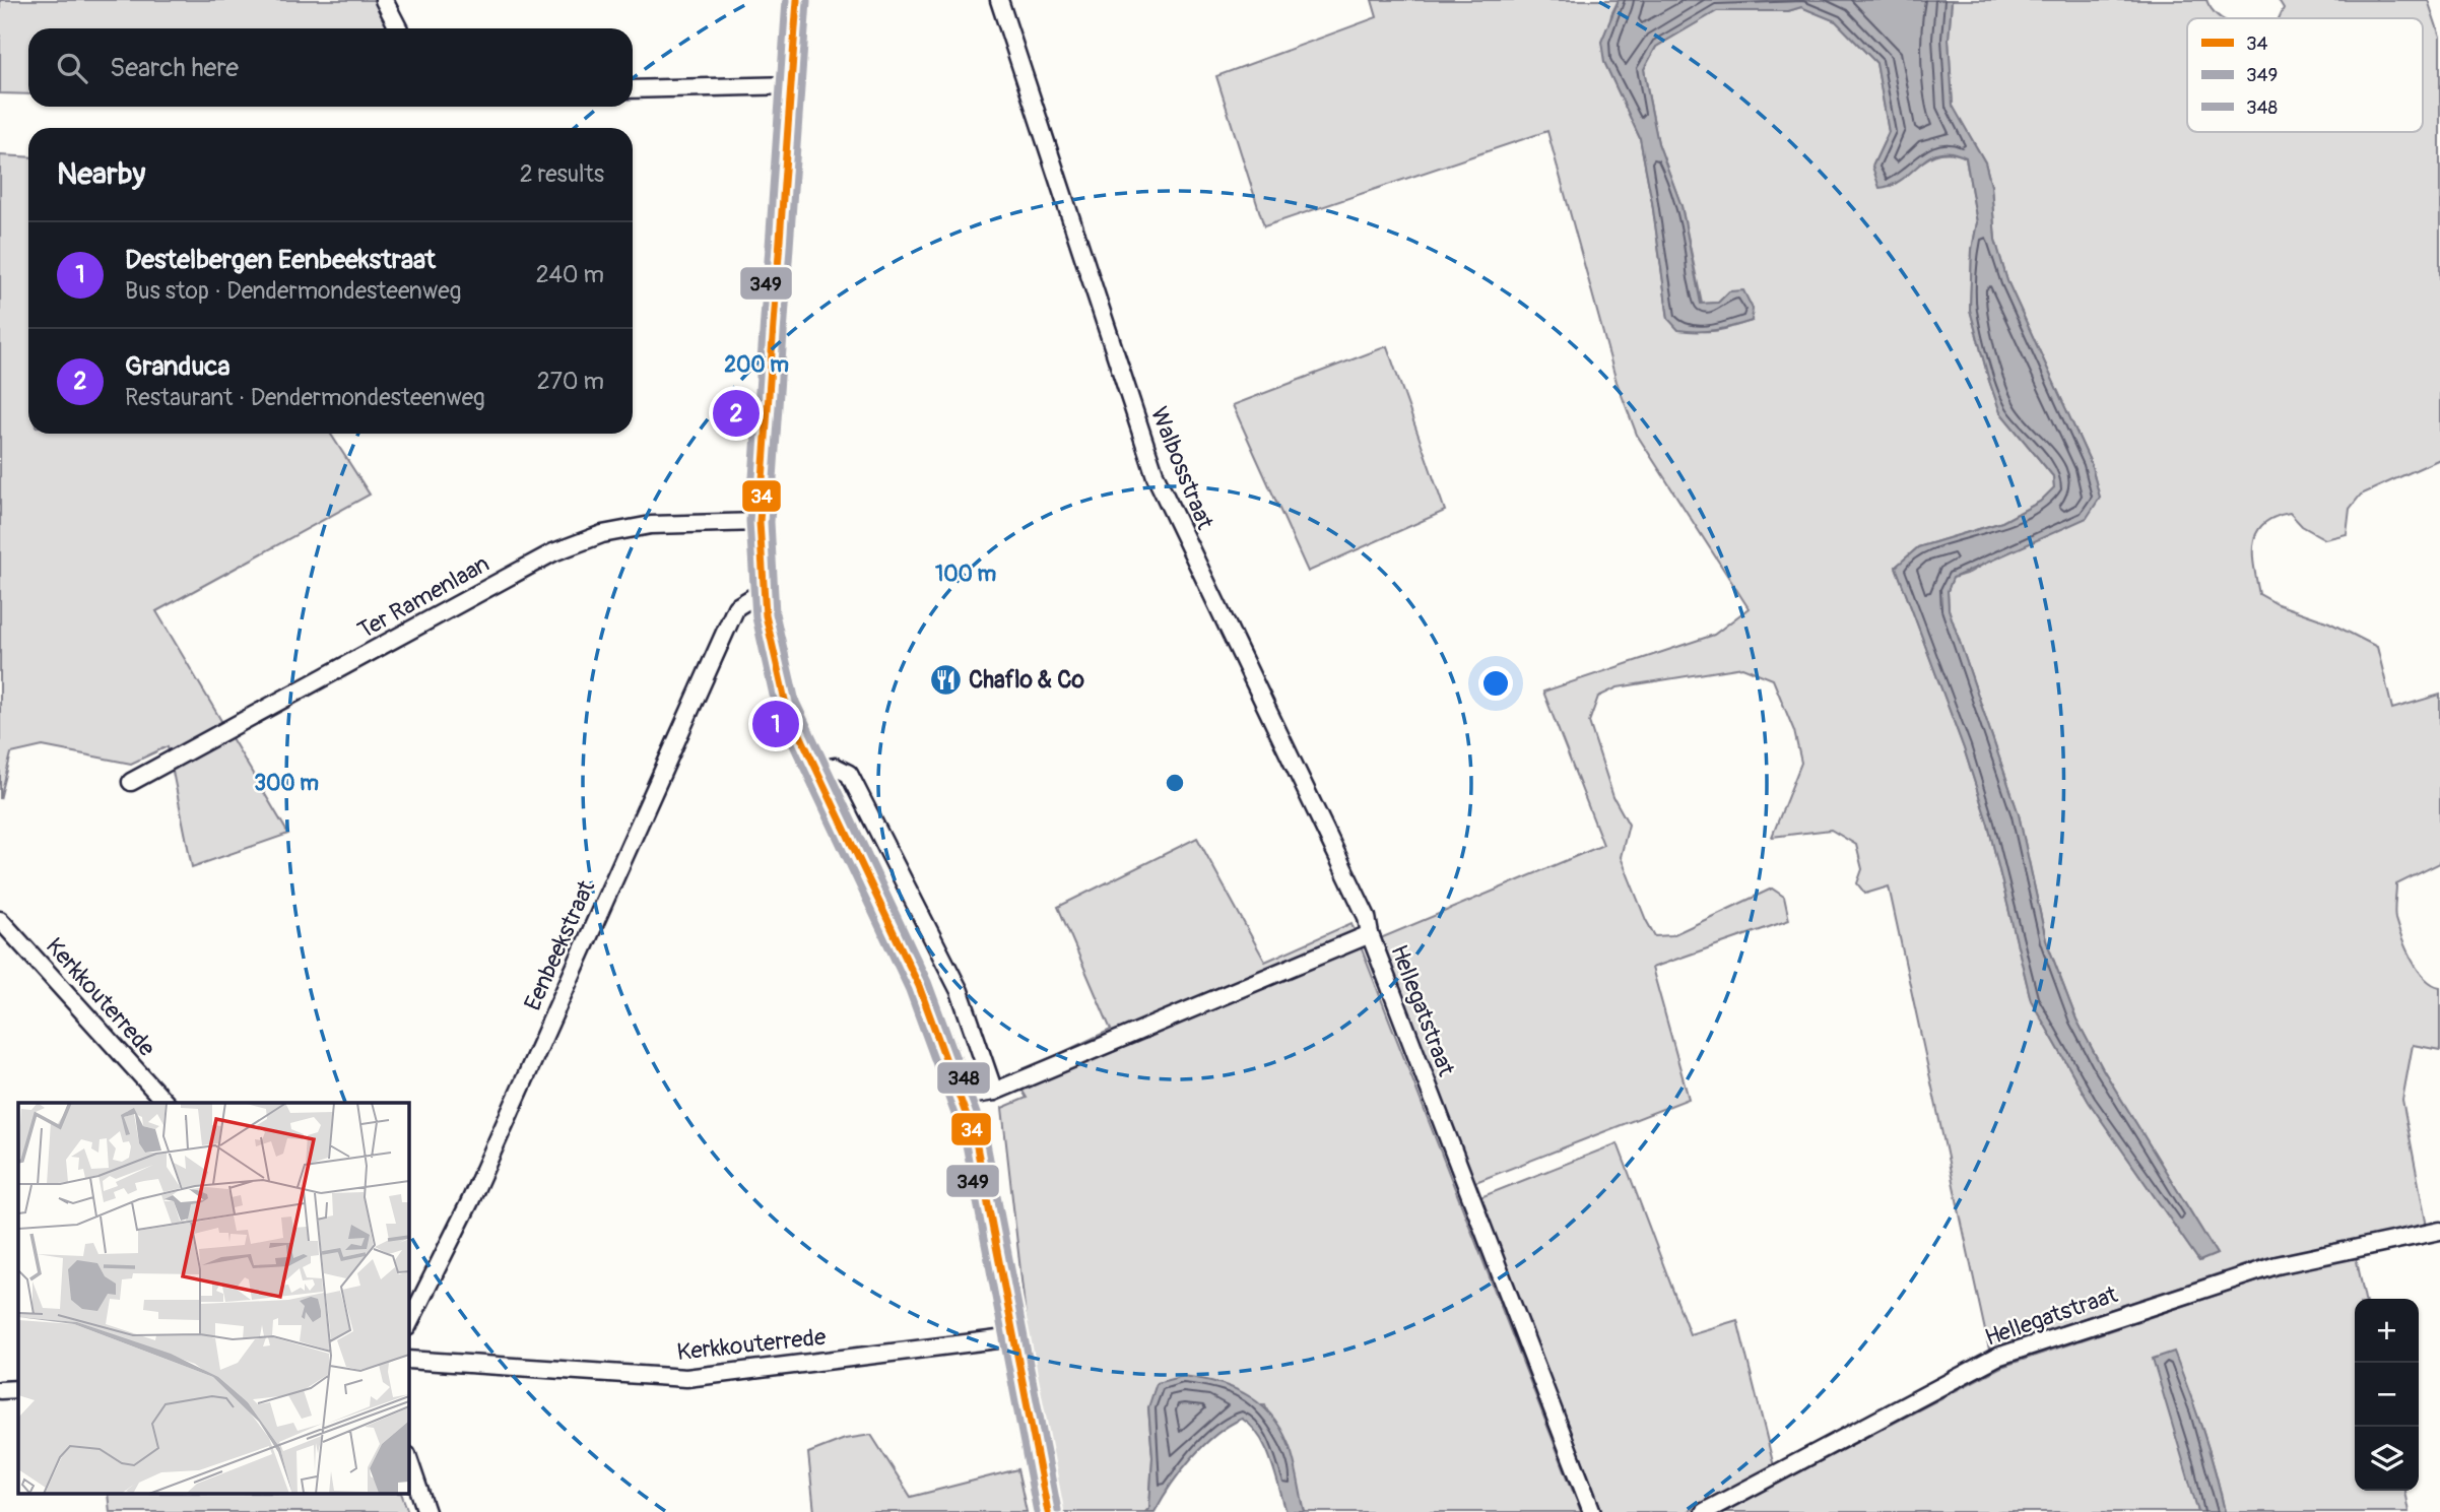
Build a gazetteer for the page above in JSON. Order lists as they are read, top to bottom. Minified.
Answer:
{"streets":{"street":["Walbosstraat","Ter Ramenlaan","Eenbeekstraat","Kerkkouterrede","Hellegatstraat"]},"crossings":[["Walbosstraat","Hellegatstraat"]],"places":{"restaurant":["Chaflo & Co"]},"lines":["transit line 34","transit line 349","transit line 348"],"legend":["34","349","348"],"page":{"search":"Search here","heading":["Nearby","2 results"],"list":[{"mark":"1","name":"Destelbergen Eenbeekstraat","note":"Bus stop · Dendermondesteenweg","value":"240 m"},{"mark":"2","name":"Granduca","note":"Restaurant · Dendermondesteenweg","value":"270 m"}],"pins":["2","1"],"map_buttons":["+","−"]},"rings":["200 m","100 m","300 m"]}
